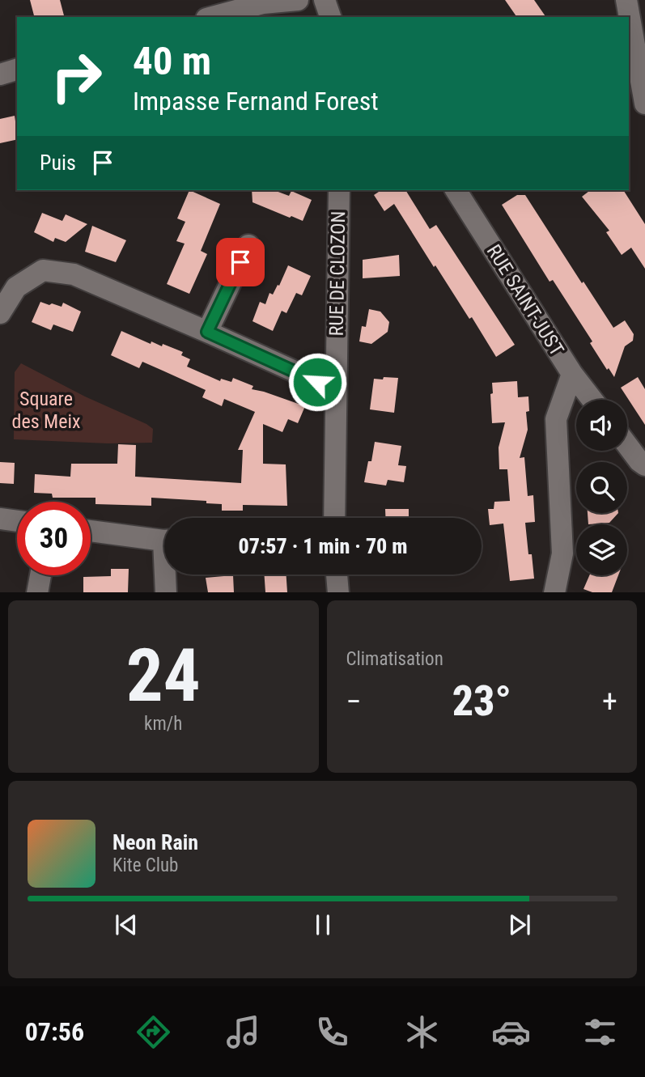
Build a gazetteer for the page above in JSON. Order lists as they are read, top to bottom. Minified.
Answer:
{"streets":{"street":["RUE DE CLOZON","RUE SAINT-JUST"]},"parks":["Square des Meix"],"page":{"turn":["40 m","Impasse Fernand Forest"],"then":"Puis","limit":"30","trip":"07:57 · 1 min · 70 m","tile":[["24","km/h"],"Climatisation"],"heat":["−","23°","+"],"song":["Neon Rain","Kite Club"],"tabs":"07:56"}}
